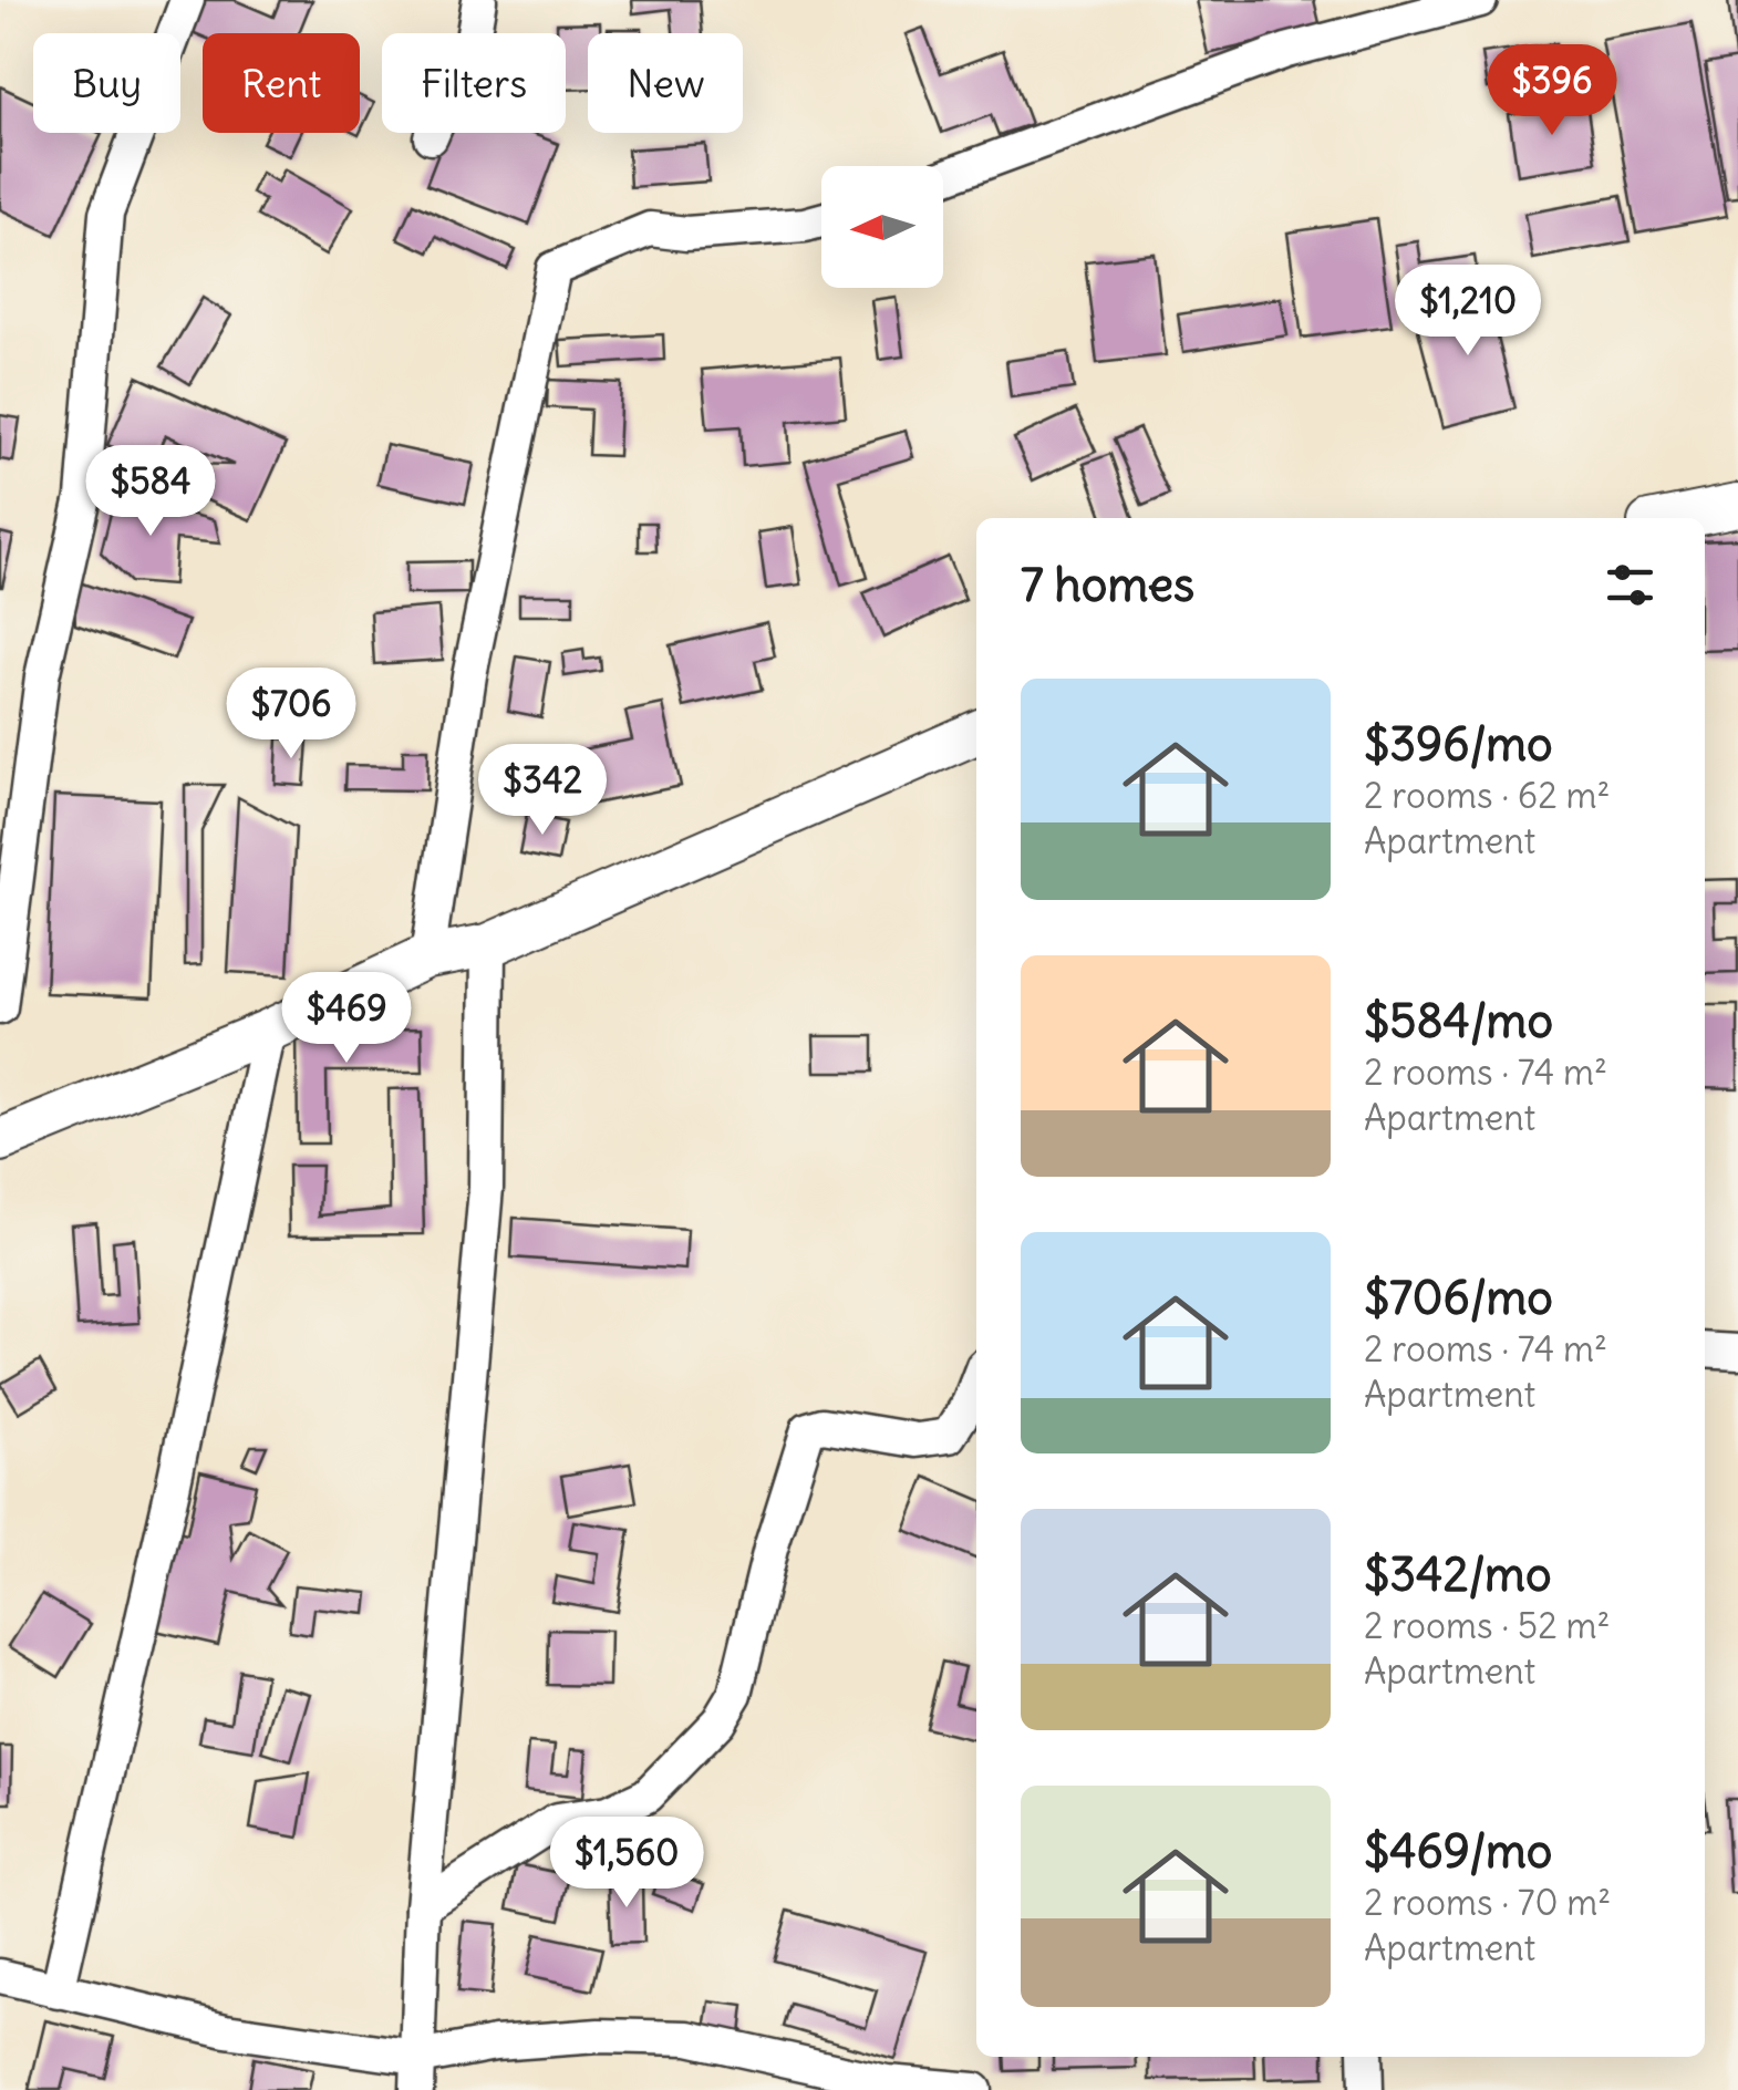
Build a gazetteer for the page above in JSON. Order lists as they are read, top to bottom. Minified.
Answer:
{"north":"left","page":{"chip":["Buy","Rent","Filters","New"],"price":["$396","$1,210","$584","$706","$342","$469","$1,560"],"heading":"7 homes","list":[{"name":"$396/mo","note":"2 rooms · 62 m² · Apartment"},{"name":"$584/mo","note":"2 rooms · 74 m² · Apartment"},{"name":"$706/mo","note":"2 rooms · 74 m² · Apartment"},{"name":"$342/mo","note":"2 rooms · 52 m² · Apartment"},{"name":"$469/mo","note":"2 rooms · 70 m² · Apartment"}]}}
